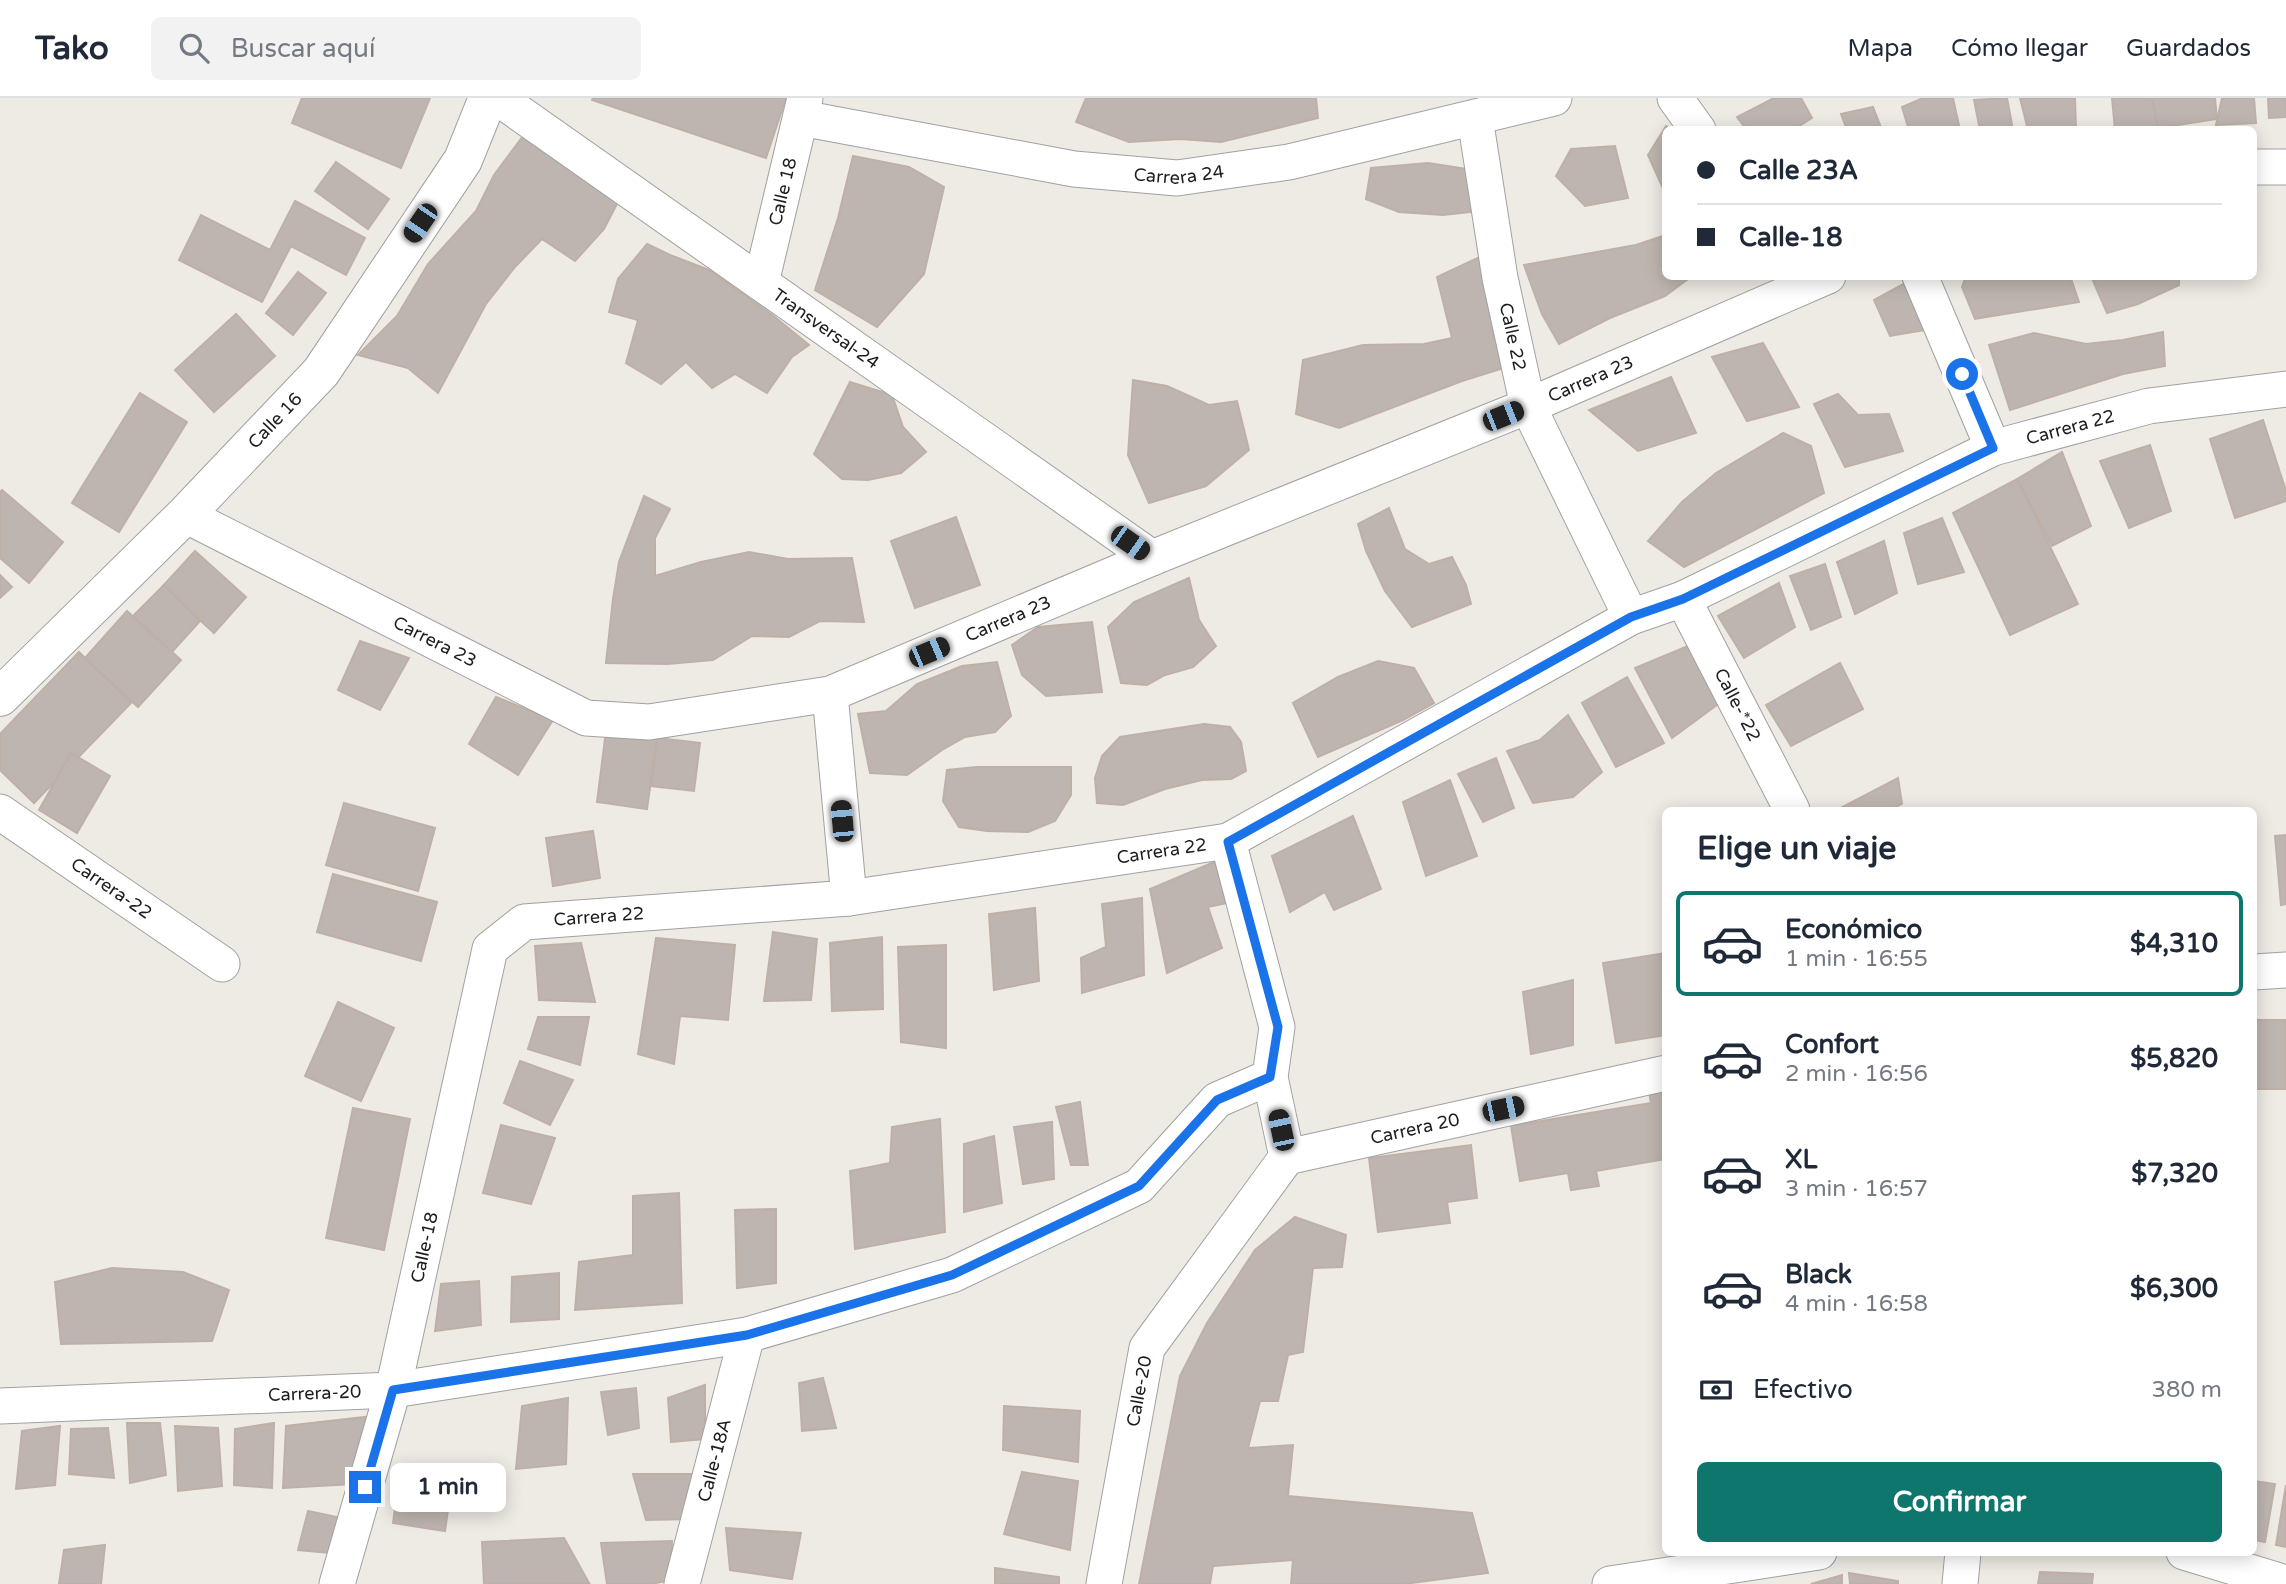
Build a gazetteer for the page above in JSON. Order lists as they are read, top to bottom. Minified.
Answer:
{"streets":{"street":["Carrera 24","Calle 18","Transversal-24","Calle 22","Carrera 23","Calle 16","Carrera 22","Calle-*22","Carrera-22","Carrera 20","Calle-18","Calle-20","Carrera-20","Calle-18A"]},"crossings":[["Carrera 24","Calle 18"],["Carrera 24","Calle 22"],["Calle 18","Transversal-24"],["Transversal-24","Carrera 23"],["Calle 22","Carrera 23"],["Calle 22","Carrera 22"],["Carrera 23","Calle 16"],["Carrera 22","Calle-*22"],["Carrera 22","Calle-18"],["Carrera 20","Calle-20"],["Calle-18","Carrera-20"],["Carrera-20","Calle-18A"]],"page":{"header":"Tako","search":"Buscar aquí","nav":["Mapa","Cómo llegar","Guardados"],"banner":["Calle 23A","Calle-18"],"heading":"Elige un viaje","list":[{"name":"Económico","note":"1 min · 16:55","value":"$4,310"},{"name":"Confort","note":"2 min · 16:56","value":"$5,820"},{"name":"XL","note":"3 min · 16:57","value":"$7,320"},{"name":"Black","note":"4 min · 16:58","value":"$6,300"}],"pay":["Efectivo","380 m"],"buttons":"Confirmar","bubble":"1 min"}}
